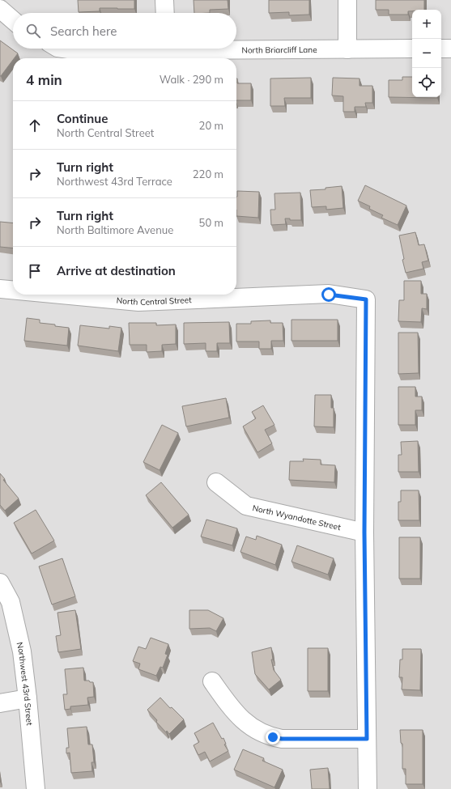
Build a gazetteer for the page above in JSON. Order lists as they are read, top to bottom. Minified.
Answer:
{"streets":{"street":["North Briarcliff Lane","North Central Street","North Wyandotte Street","Northwest 43rd Street"]},"crossings":[["North Central Street","North Wyandotte Street"]],"page":{"map_buttons":["+","−"],"search":"Search here","heading":["4 min","Walk · 290 m"],"list":[["Continue","North Central Street","20 m"],["Turn right","Northwest 43rd Terrace","220 m"],["Turn right","North Baltimore Avenue","50 m"],"Arrive at destination"]}}
